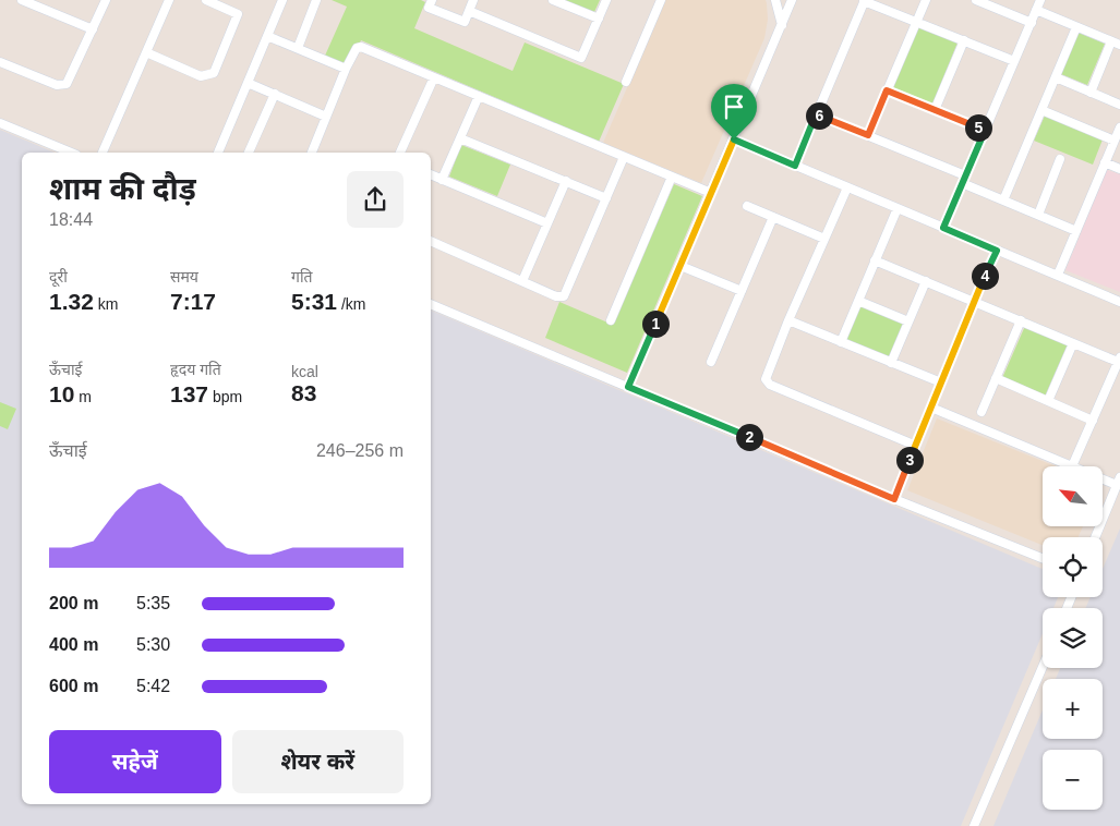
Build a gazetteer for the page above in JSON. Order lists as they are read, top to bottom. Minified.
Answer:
{"north":"top left","page":{"pins":["6","5","4","1","2","3"],"heading":["शाम की दौड़","18:44"],"stats":[["दूरी","1.32 km"],["समय","7:17"],["गति","5:31 /km"],["ऊँचाई","10 m"],["हृदय गति","137 bpm"],["kcal","83"]],"chart":["ऊँचाई","246–256 m"],"map_buttons":["+","−"],"list":[{"name":"200 m","note":"5:35"},{"name":"400 m","note":"5:30"},{"name":"600 m","note":"5:42"}],"buttons":["सहेजें","शेयर करें"]}}
